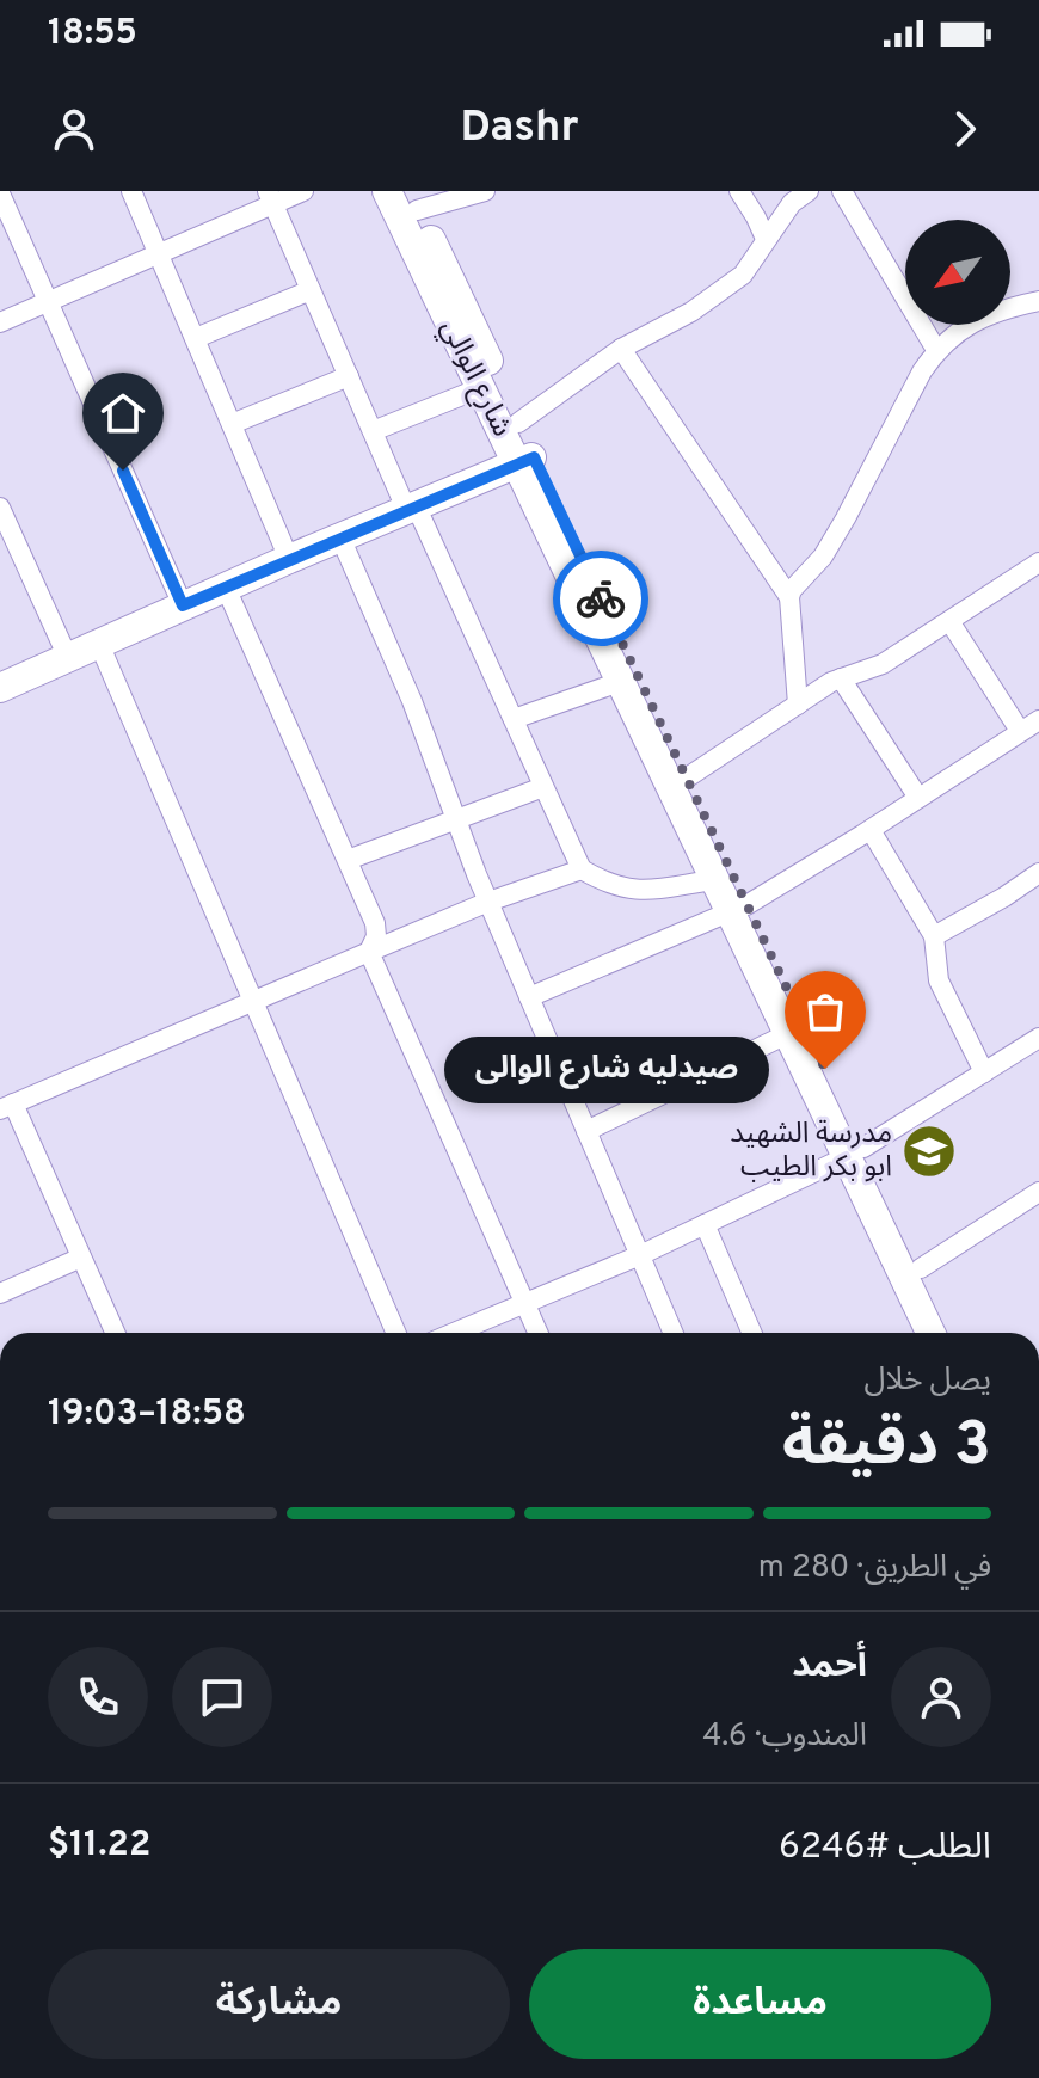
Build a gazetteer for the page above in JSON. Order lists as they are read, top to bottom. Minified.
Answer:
{"streets":{"street":["شارع الوالي"]},"places":{"other":["صيدليه شارع الوالى"],"school or university":["مدرسة الشهيد ابو بكر الطيب"]},"north":"bottom left","page":{"status":"18:55","header":"Dashr","bubble":"صيدليه شارع الوالى","heading":["3 دقيقة","يصل خلال","18:58–19:03"],"panel":["أحمد","المندوب · 4.6","الطلب #6246","$11.22"],"bar":"في الطريق · 280 m","buttons":["مساعدة","مشاركة"]}}
